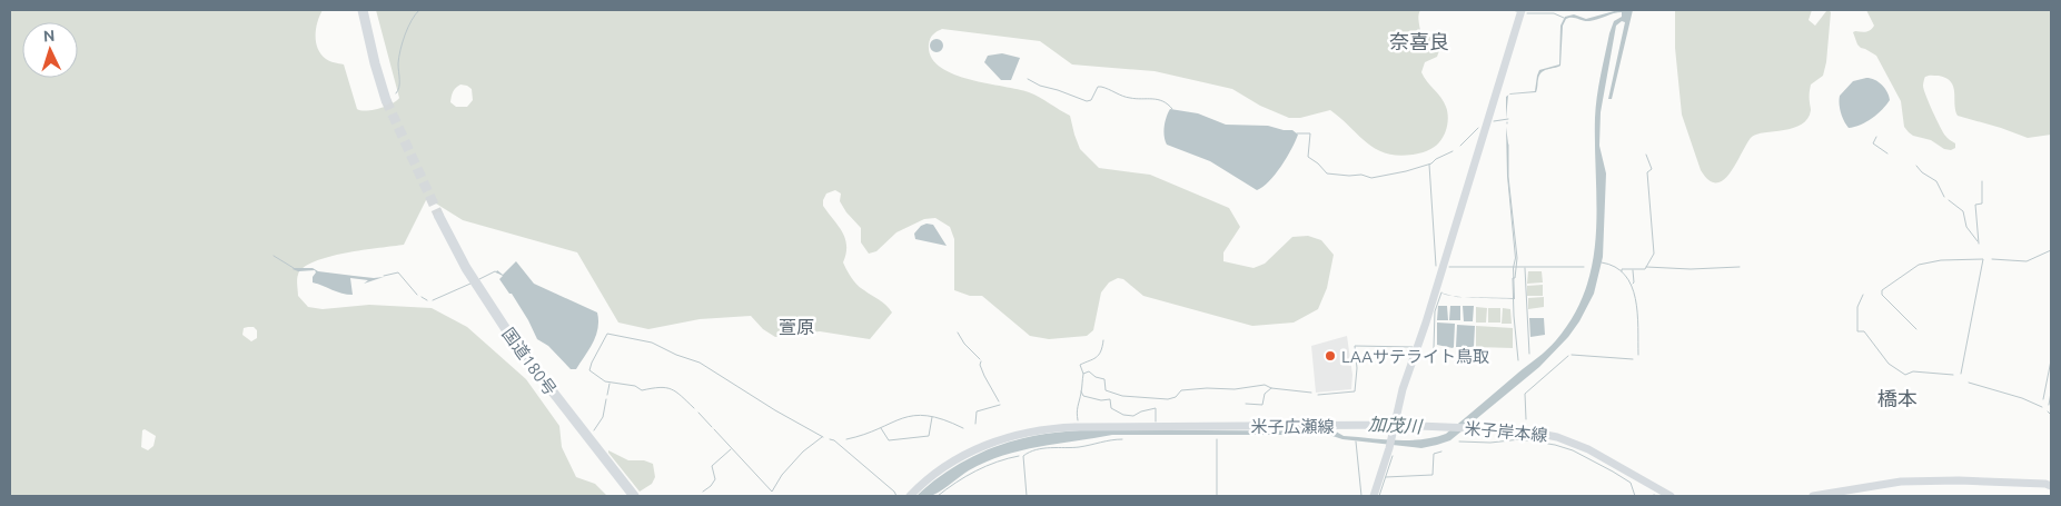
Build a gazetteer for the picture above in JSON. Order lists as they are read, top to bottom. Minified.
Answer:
{"streets":{"highway":["国道180号"],"main road":["米子広瀬線","米子岸本線"]},"crossings":[["米子広瀬線","米子岸本線"]],"districts":["奈喜良","萱原","橋本"],"water":["加茂川"],"places":["LAAサテライト鳥取"],"north":"top"}
